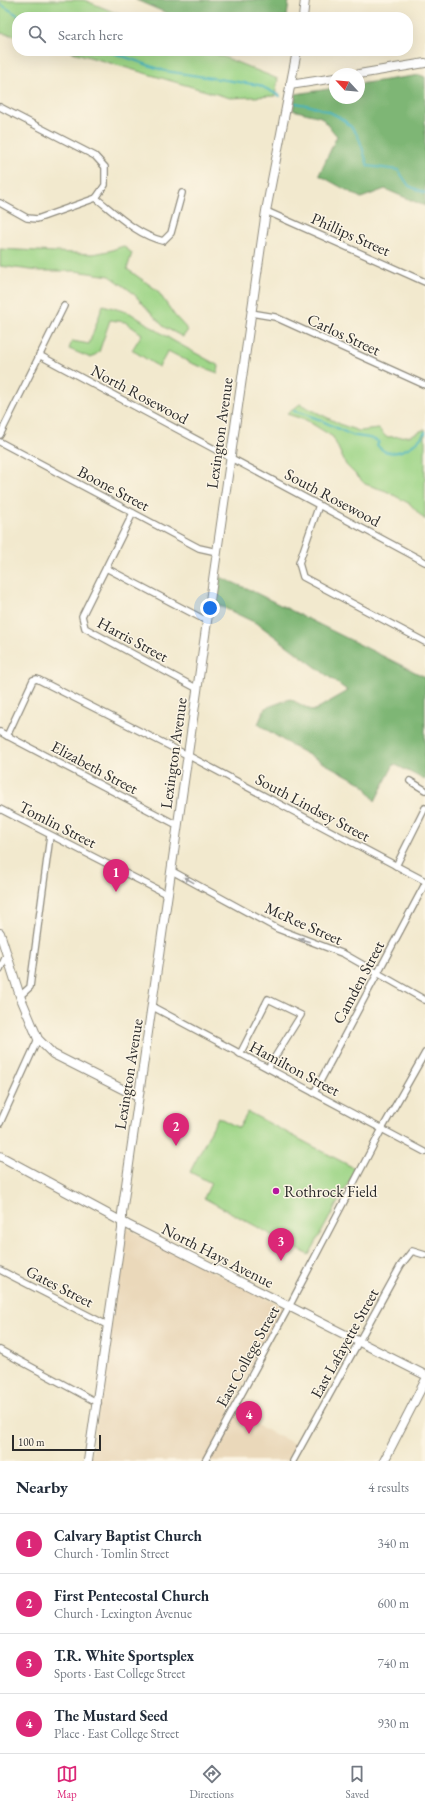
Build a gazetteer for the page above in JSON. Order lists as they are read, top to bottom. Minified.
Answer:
{"streets":{"street":["Phillips Street","Carlos Street","North Rosewood","Lexington Avenue","Boone Street","South Rosewood","Harris Street","Elizabeth Street","South Lindsey Street","Tomlin Street","McRee Street","Camden Street","Hamilton Street","North Hays Avenue","Gates Street","East Lafayette Street","East College Street"]},"crossings":[["Phillips Street","Lexington Avenue"],["Carlos Street","Lexington Avenue"],["North Rosewood","Lexington Avenue"],["North Rosewood","South Rosewood"],["Lexington Avenue","Boone Street"],["Lexington Avenue","South Rosewood"],["Lexington Avenue","Harris Street"],["Lexington Avenue","Elizabeth Street"],["Lexington Avenue","South Lindsey Street"],["Lexington Avenue","Tomlin Street"],["Lexington Avenue","McRee Street"],["Lexington Avenue","Hamilton Street"],["Lexington Avenue","North Hays Avenue"],["Lexington Avenue","Gates Street"],["Boone Street","Harris Street"],["Elizabeth Street","South Lindsey Street"],["South Lindsey Street","Camden Street"],["McRee Street","Camden Street"],["Camden Street","Hamilton Street"],["Hamilton Street","East College Street"],["North Hays Avenue","East Lafayette Street"],["North Hays Avenue","East College Street"]],"one_way":["McRee Street"],"places":["Rothrock Field"],"scale_bar":"100 m","north":"top left","page":{"search":"Search here","pins":["1","2","3","4"],"scale":"100 m","heading":["Nearby","4 results"],"list":[{"mark":"1","name":"Calvary Baptist Church","note":"Church · Tomlin Street","value":"340 m"},{"mark":"2","name":"First Pentecostal Church","note":"Church · Lexington Avenue","value":"600 m"},{"mark":"3","name":"T.R. White Sportsplex","note":"Sports · East College Street","value":"740 m"},{"mark":"4","name":"The Mustard Seed","note":"Place · East College Street","value":"930 m"}],"nav":["Map","Directions","Saved"]}}
